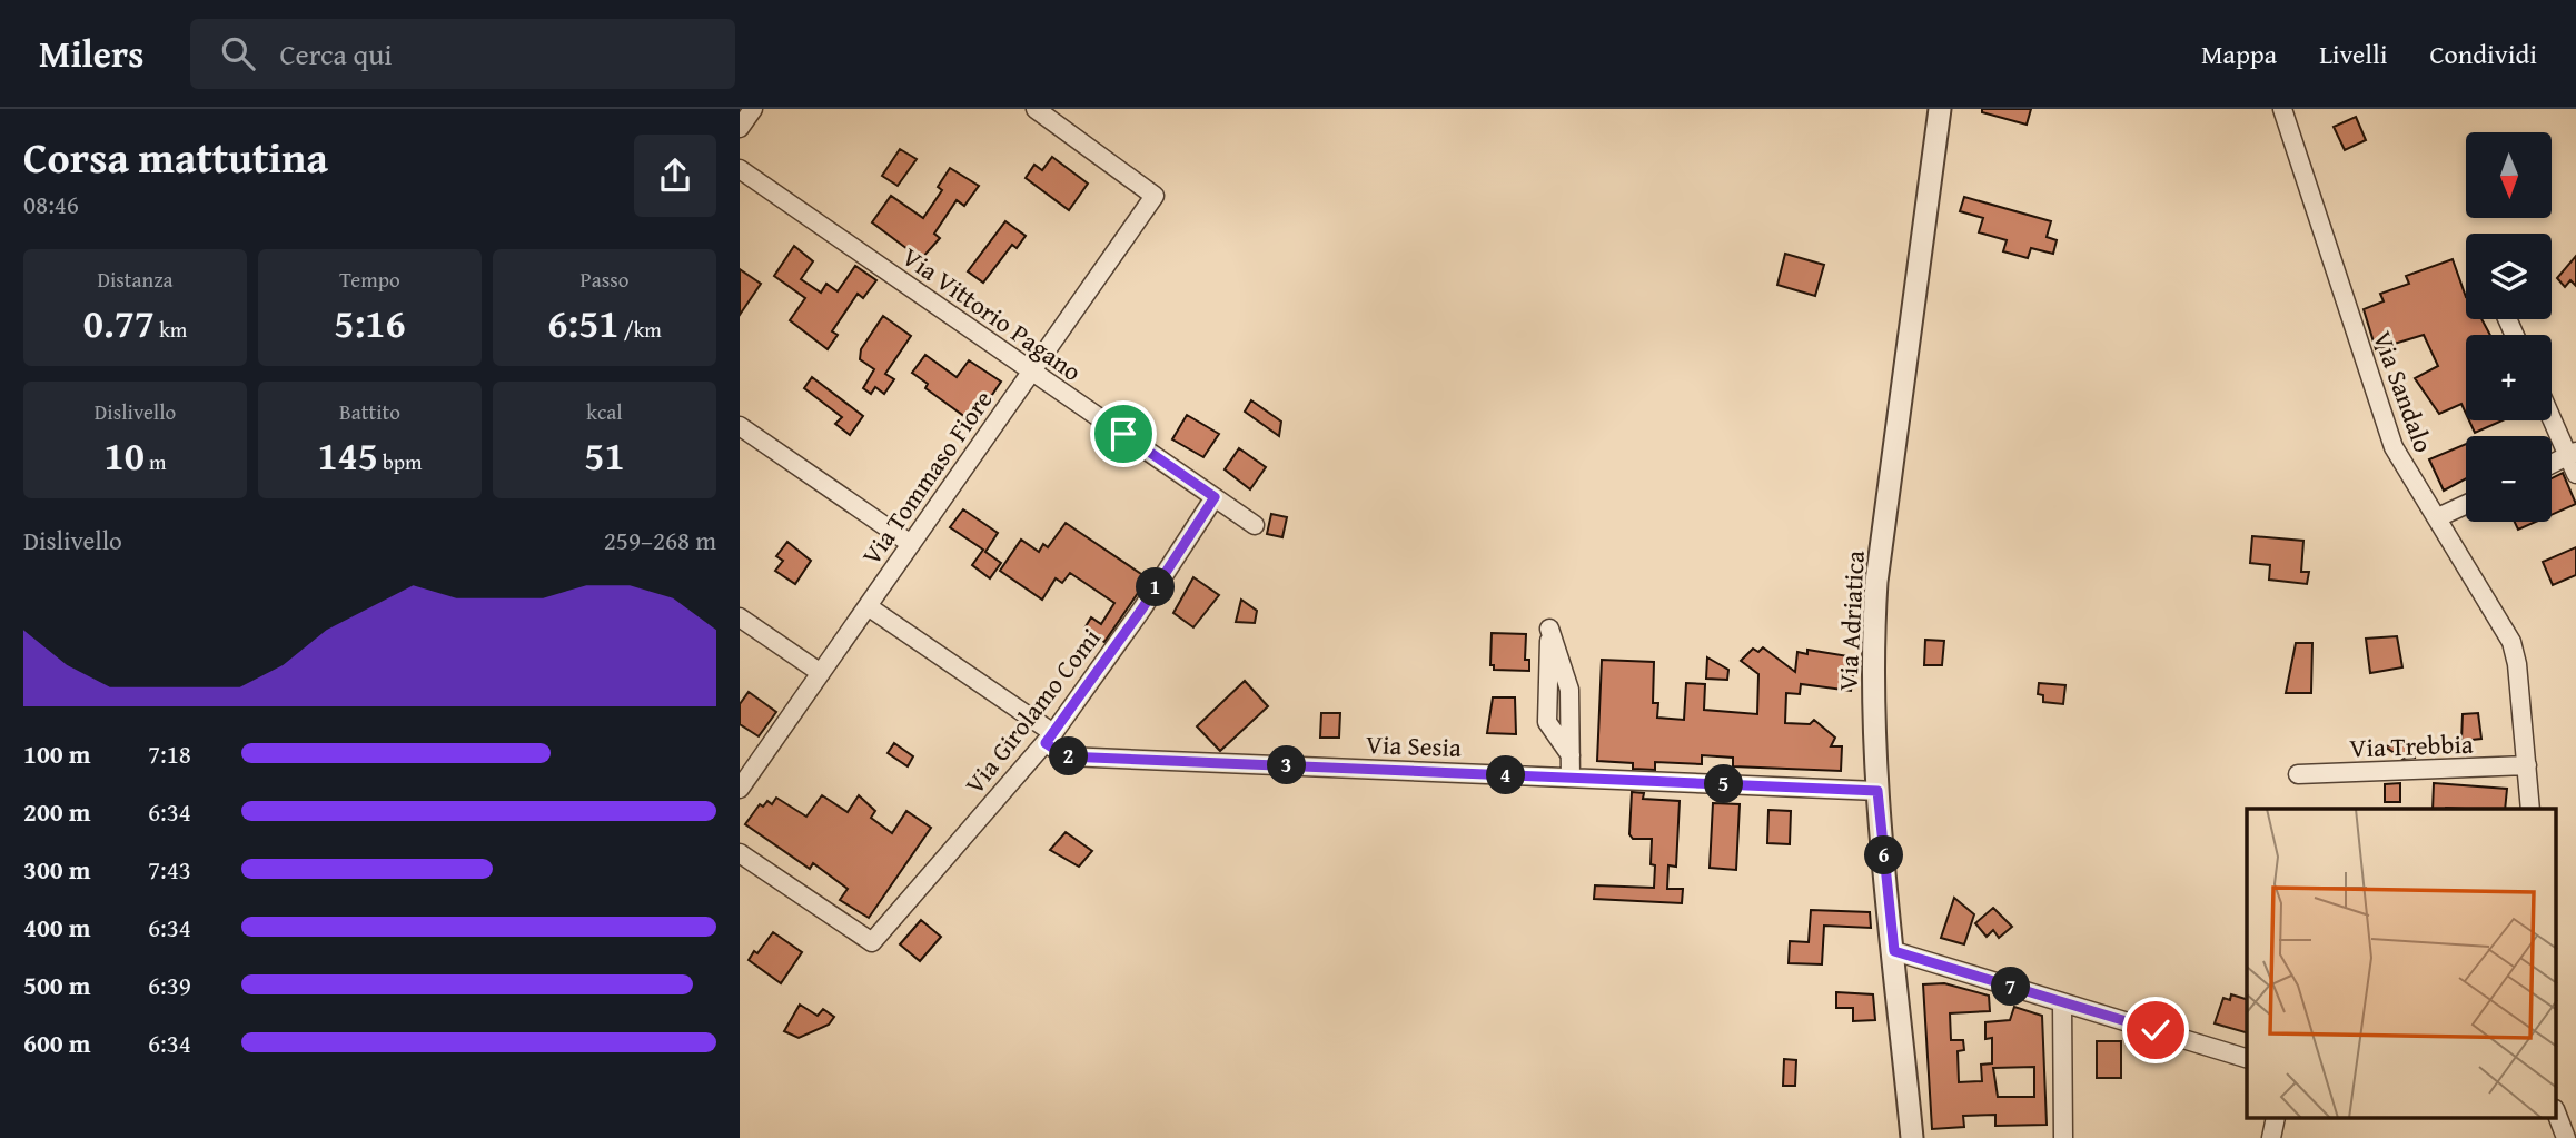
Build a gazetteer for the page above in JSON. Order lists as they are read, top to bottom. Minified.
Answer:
{"streets":{"street":["Via Vittorio Pagano","Via Sandalo","Via Tommaso Fiore","Via Adriatica","Via Girolamo Comi","Via Sesia","Via Trebbia"]},"crossings":[["Via Vittorio Pagano","Via Tommaso Fiore"],["Via Vittorio Pagano","Via Girolamo Comi"],["Via Sandalo","Via Trebbia"],["Via Tommaso Fiore","Via Sesia"],["Via Adriatica","Via Sesia"],["Via Girolamo Comi","Via Sesia"]],"north":"bottom","page":{"header":"Milers","search":"Cerca qui","nav":["Mappa","Livelli","Condividi"],"heading":["Corsa mattutina","08:46"],"map_buttons":["+","−"],"stats":[["Distanza","0.77 km"],["Tempo","5:16"],["Passo","6:51 /km"],["Dislivello","10 m"],["Battito","145 bpm"],["kcal","51"]],"chart":["Dislivello","259–268 m"],"pins":["1","2","3","4","5","6","7"],"list":[{"name":"100 m","note":"7:18"},{"name":"200 m","note":"6:34"},{"name":"300 m","note":"7:43"},{"name":"400 m","note":"6:34"},{"name":"500 m","note":"6:39"},{"name":"600 m","note":"6:34"}]}}
